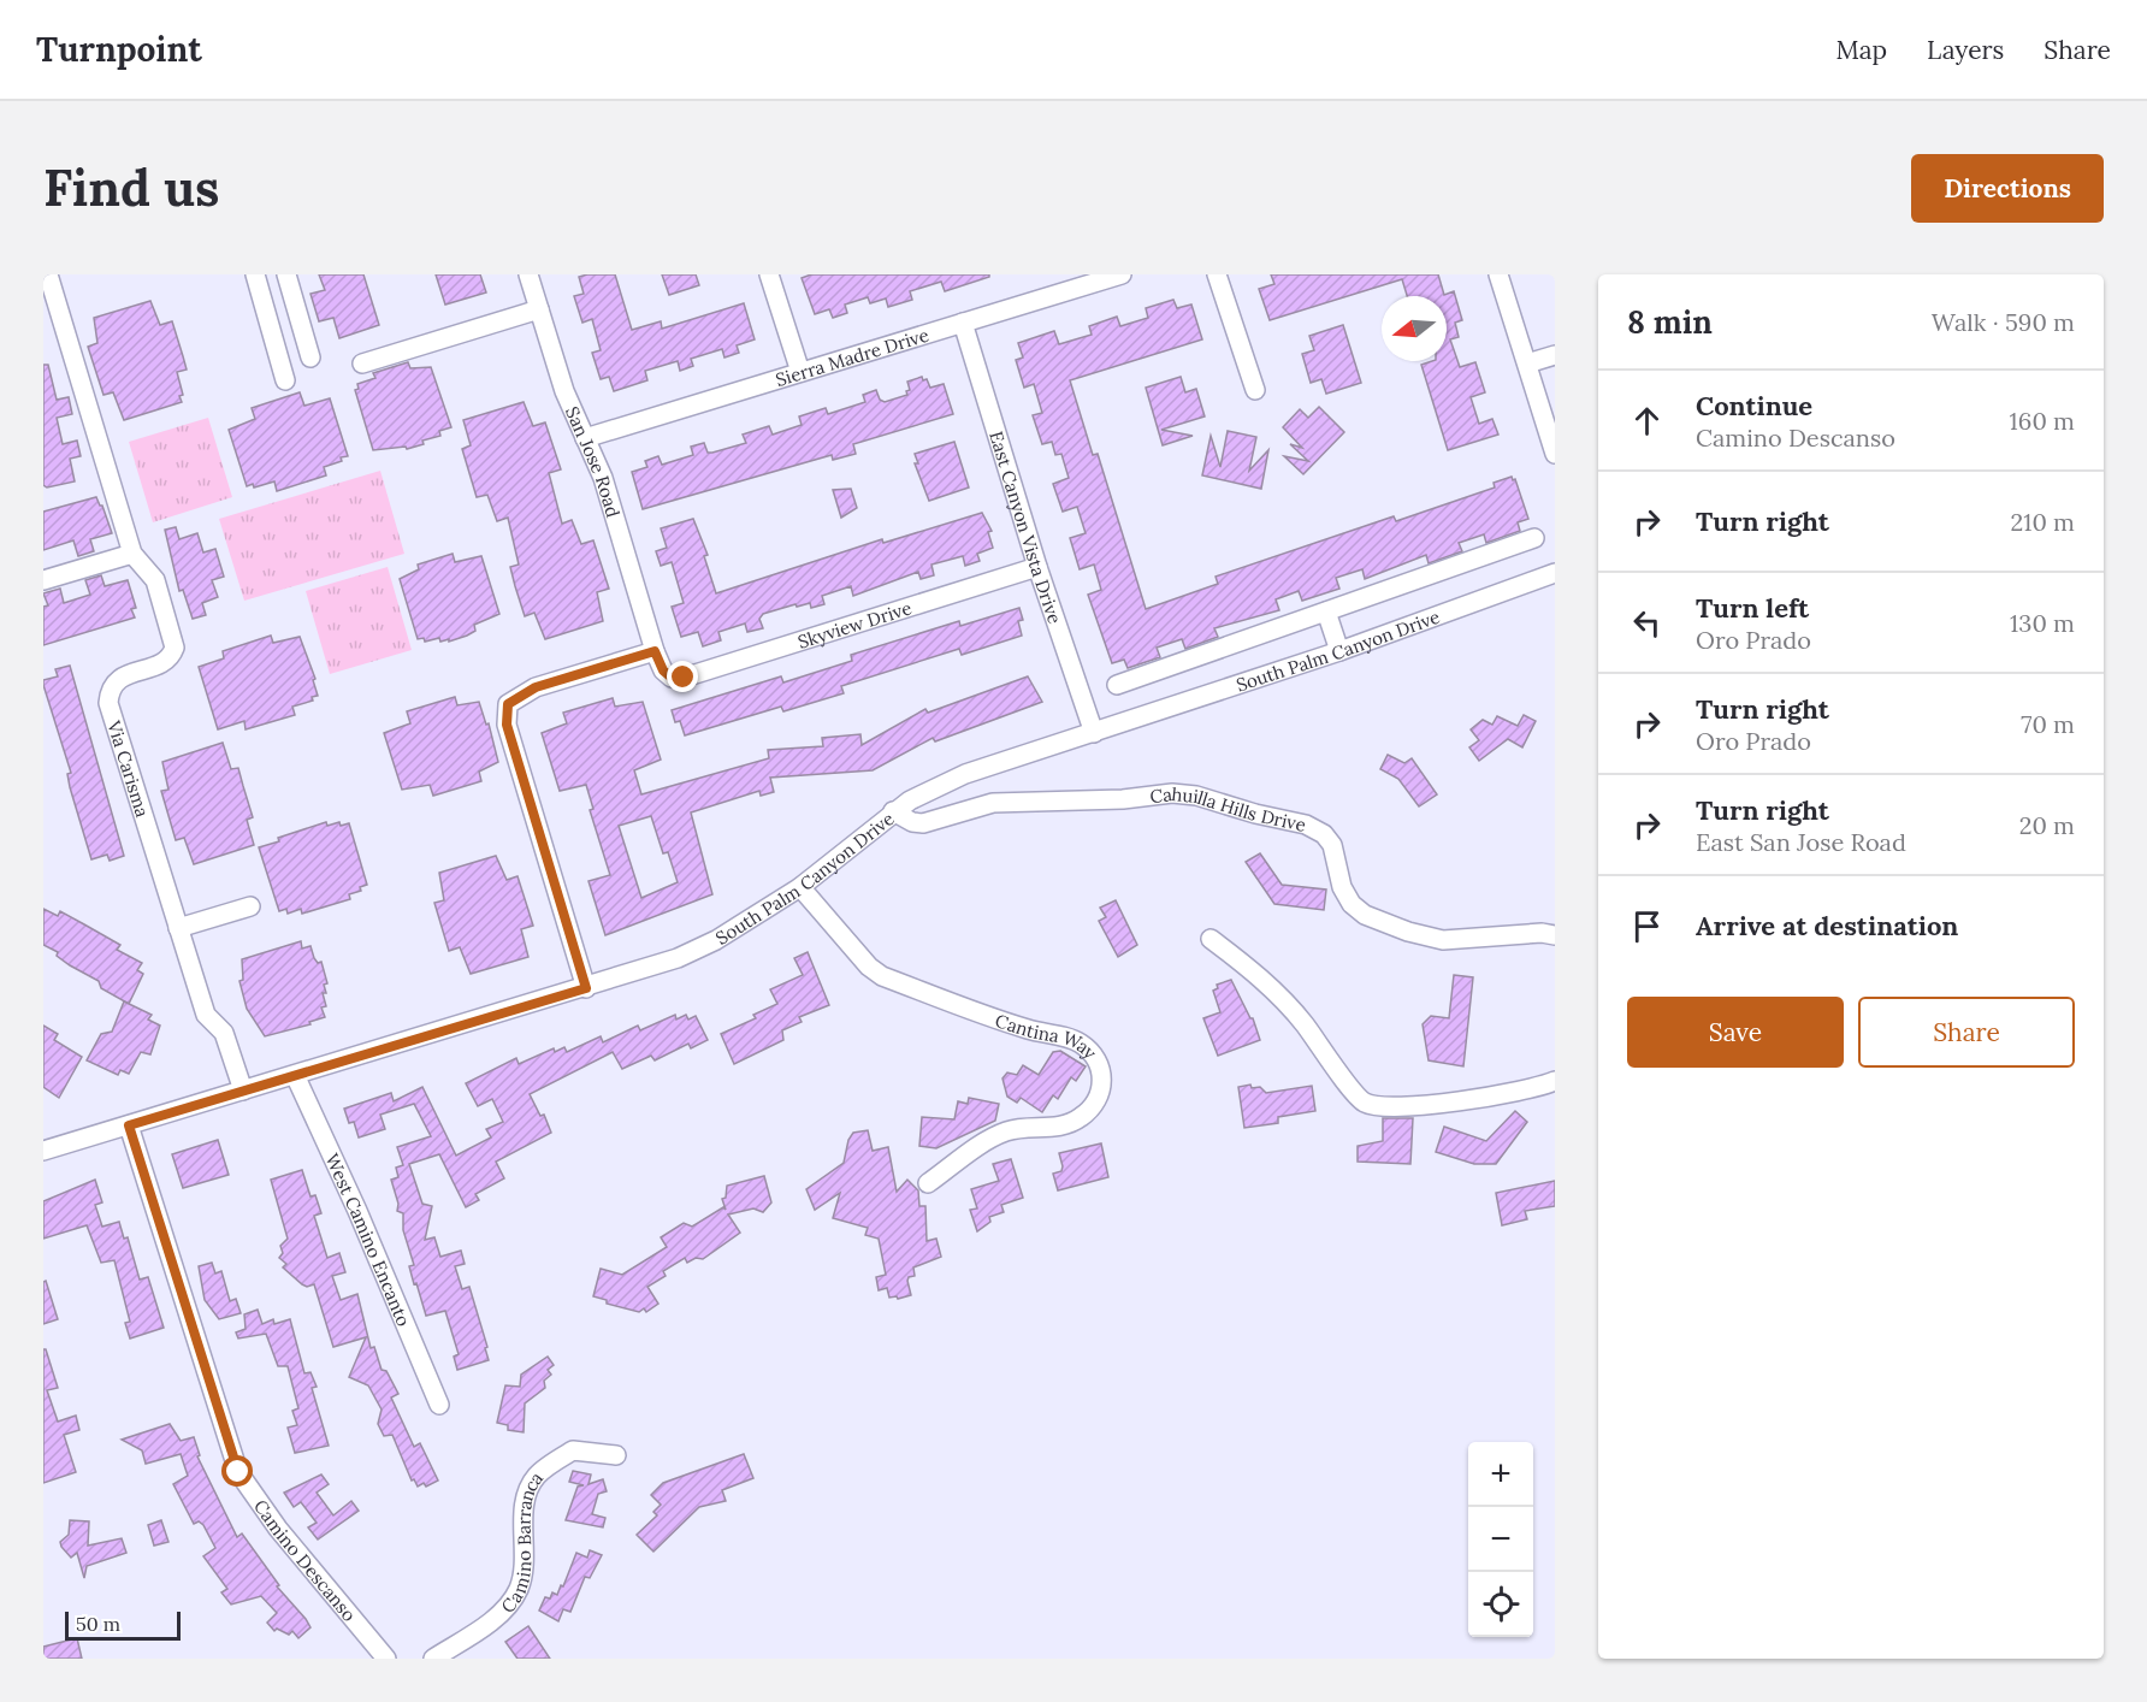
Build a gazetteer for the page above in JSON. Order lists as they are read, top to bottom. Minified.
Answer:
{"streets":{"street":["Sierra Madre Drive","San Jose Road","East Canyon Vista Drive","Skyview Drive","South Palm Canyon Drive","Via Carisma","Cahuilla Hills Drive","Cantina Way","West Camino Encanto","Camino Barranca","Camino Descanso"]},"crossings":[["Sierra Madre Drive","San Jose Road"],["Sierra Madre Drive","East Canyon Vista Drive"],["San Jose Road","Skyview Drive"],["East Canyon Vista Drive","Skyview Drive"],["East Canyon Vista Drive","South Palm Canyon Drive"],["South Palm Canyon Drive","Via Carisma"],["South Palm Canyon Drive","Cahuilla Hills Drive"],["South Palm Canyon Drive","Cantina Way"],["South Palm Canyon Drive","West Camino Encanto"],["South Palm Canyon Drive","Camino Descanso"]],"scale_bar":"50 m","north":"left","page":{"header":"Turnpoint","nav":["Map","Layers","Share"],"buttons":["Directions",["Save","Share"]],"title":"Find us","heading":["8 min","Walk · 590 m"],"list":[["Continue","Camino Descanso","160 m"],["Turn right","210 m"],["Turn left","Oro Prado","130 m"],["Turn right","Oro Prado","70 m"],["Turn right","East San Jose Road","20 m"],"Arrive at destination"],"map_buttons":["+","−"],"scale":"50 m"}}
